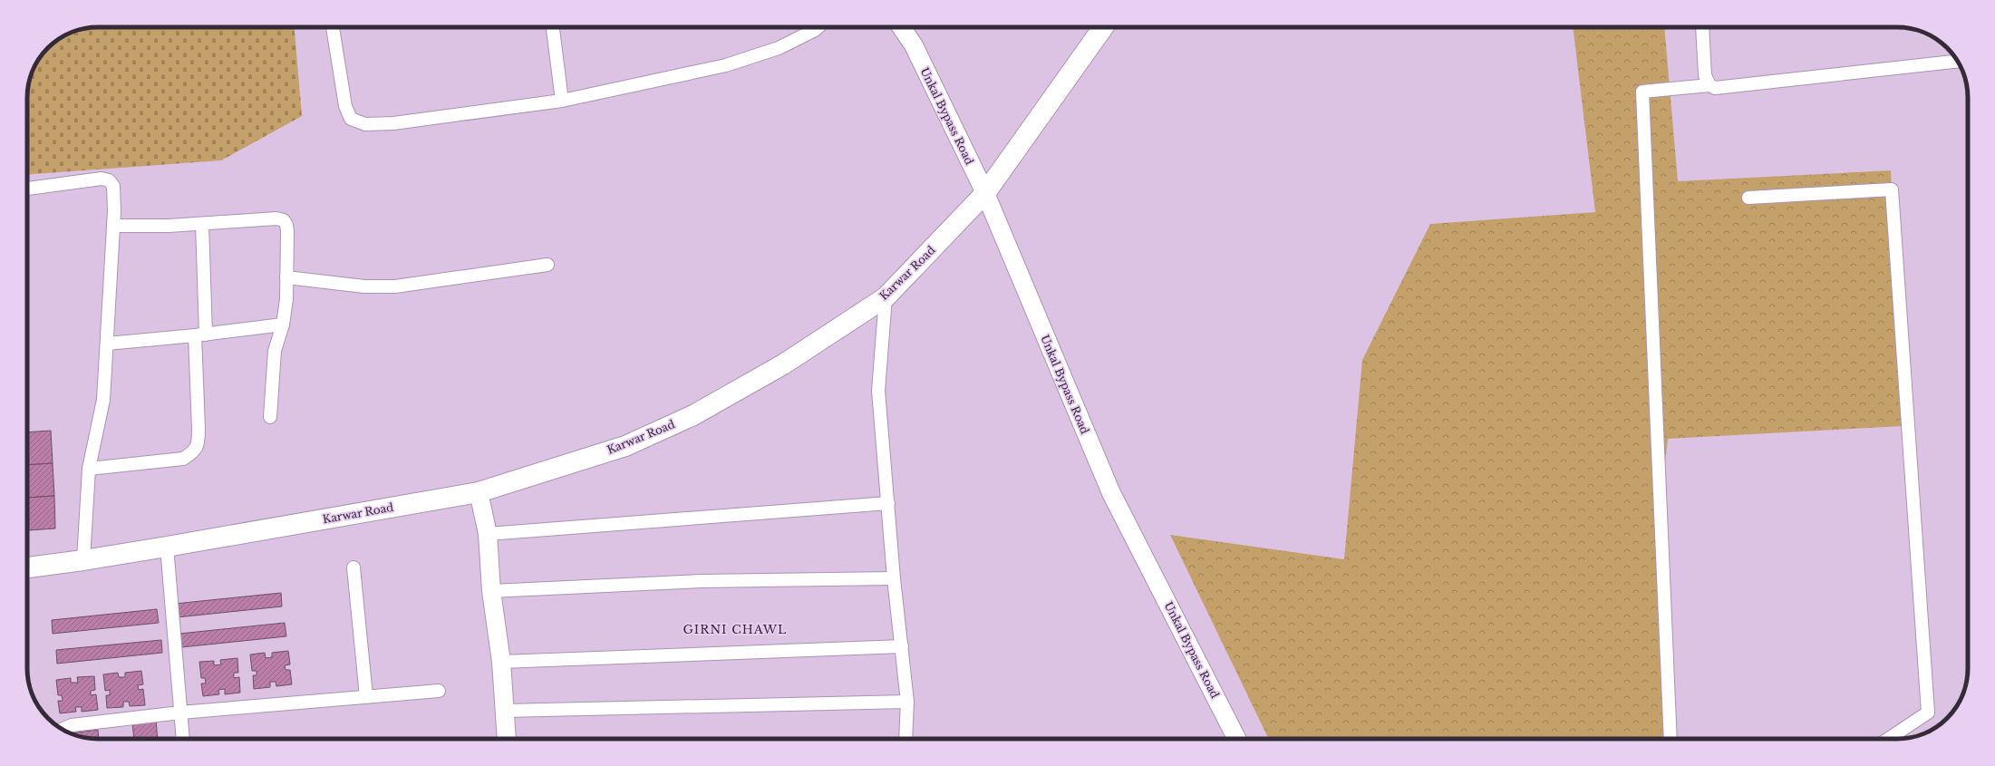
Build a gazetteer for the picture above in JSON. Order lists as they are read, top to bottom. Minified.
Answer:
{"streets":{"highway":["Karwar Road"],"main road":["Unkal Bypass Road"]},"crossings":[["Unkal Bypass Road","Karwar Road"]],"districts":["GIRNI CHAWL"]}
